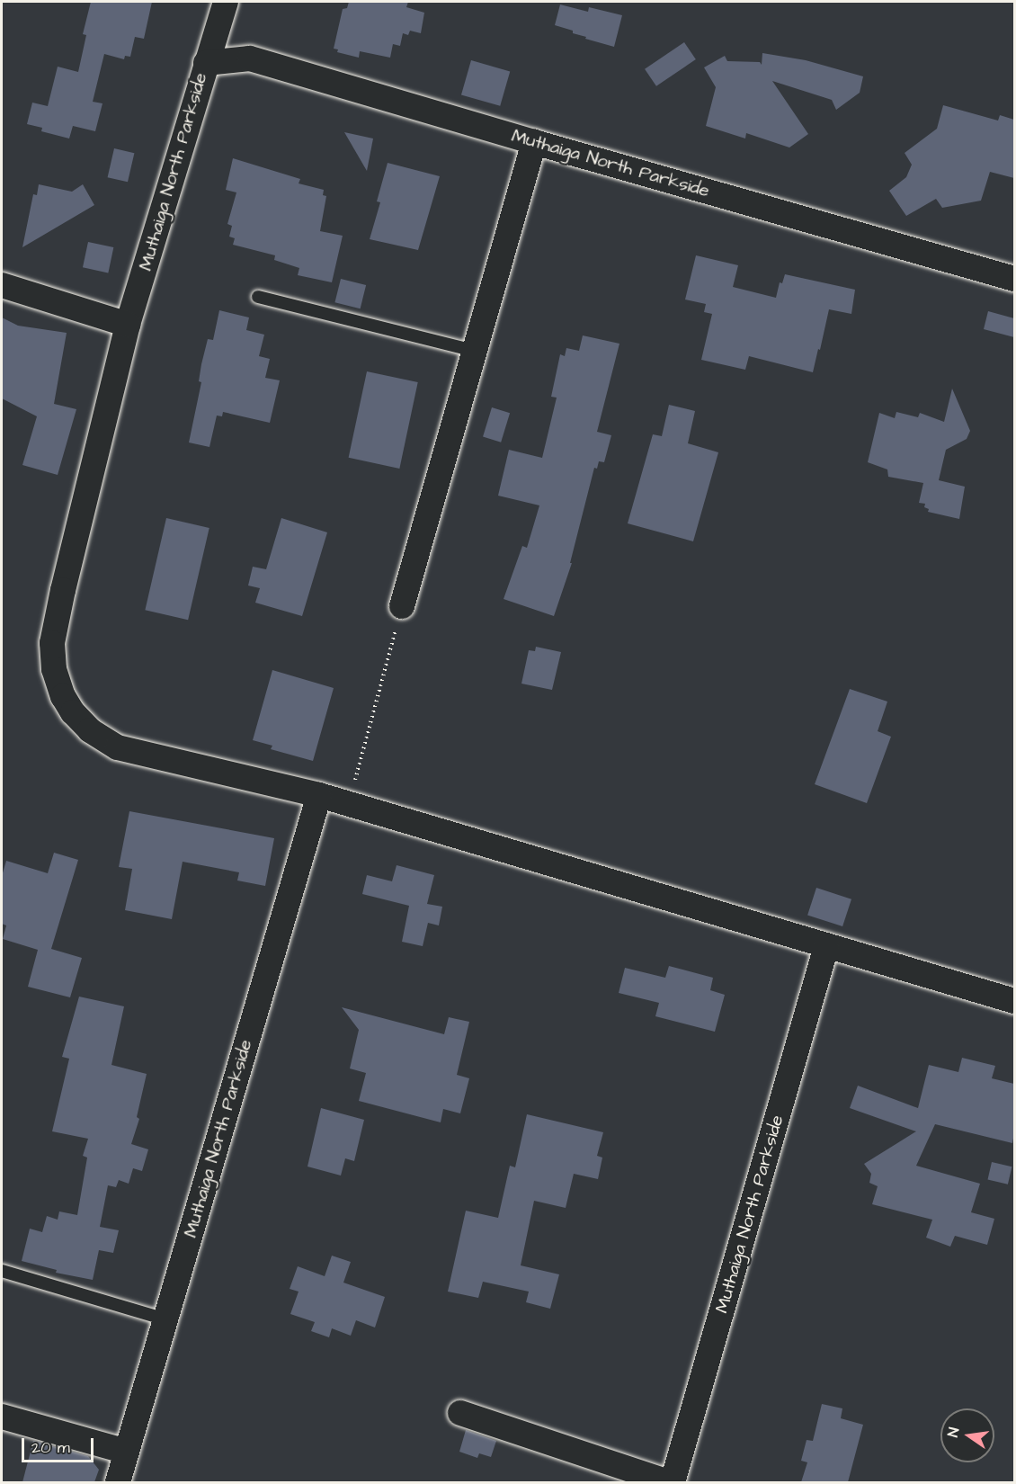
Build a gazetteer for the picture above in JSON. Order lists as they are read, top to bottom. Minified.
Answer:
{"streets":{"street":["Muthaiga North Parkside"]},"scale_bar":"20 m","north":"left"}
